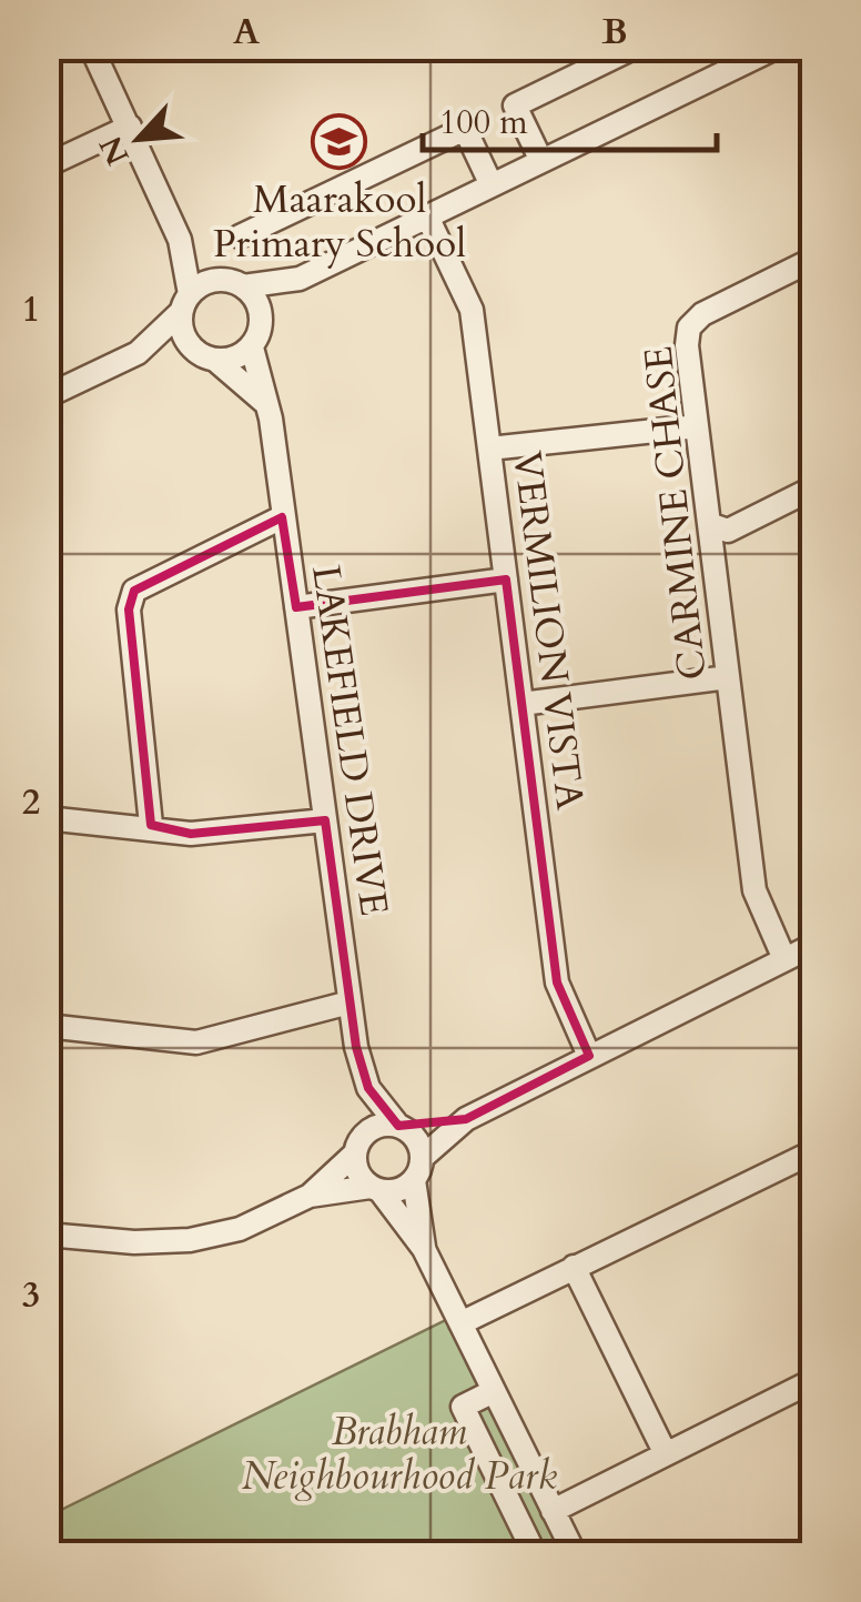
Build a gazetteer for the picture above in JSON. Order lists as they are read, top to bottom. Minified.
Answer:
{"streets":{"street":["CARMINE CHASE","VERMILION VISTA","LAKEFIELD DRIVE"]},"parks":["Brabham Neighbourhood Park"],"places":{"school or university":["Maarakool Primary School"]},"scale_bar":"100 m","north":"bottom left","grid":{"columns":["A","B"],"rows":["1","2","3"]}}
